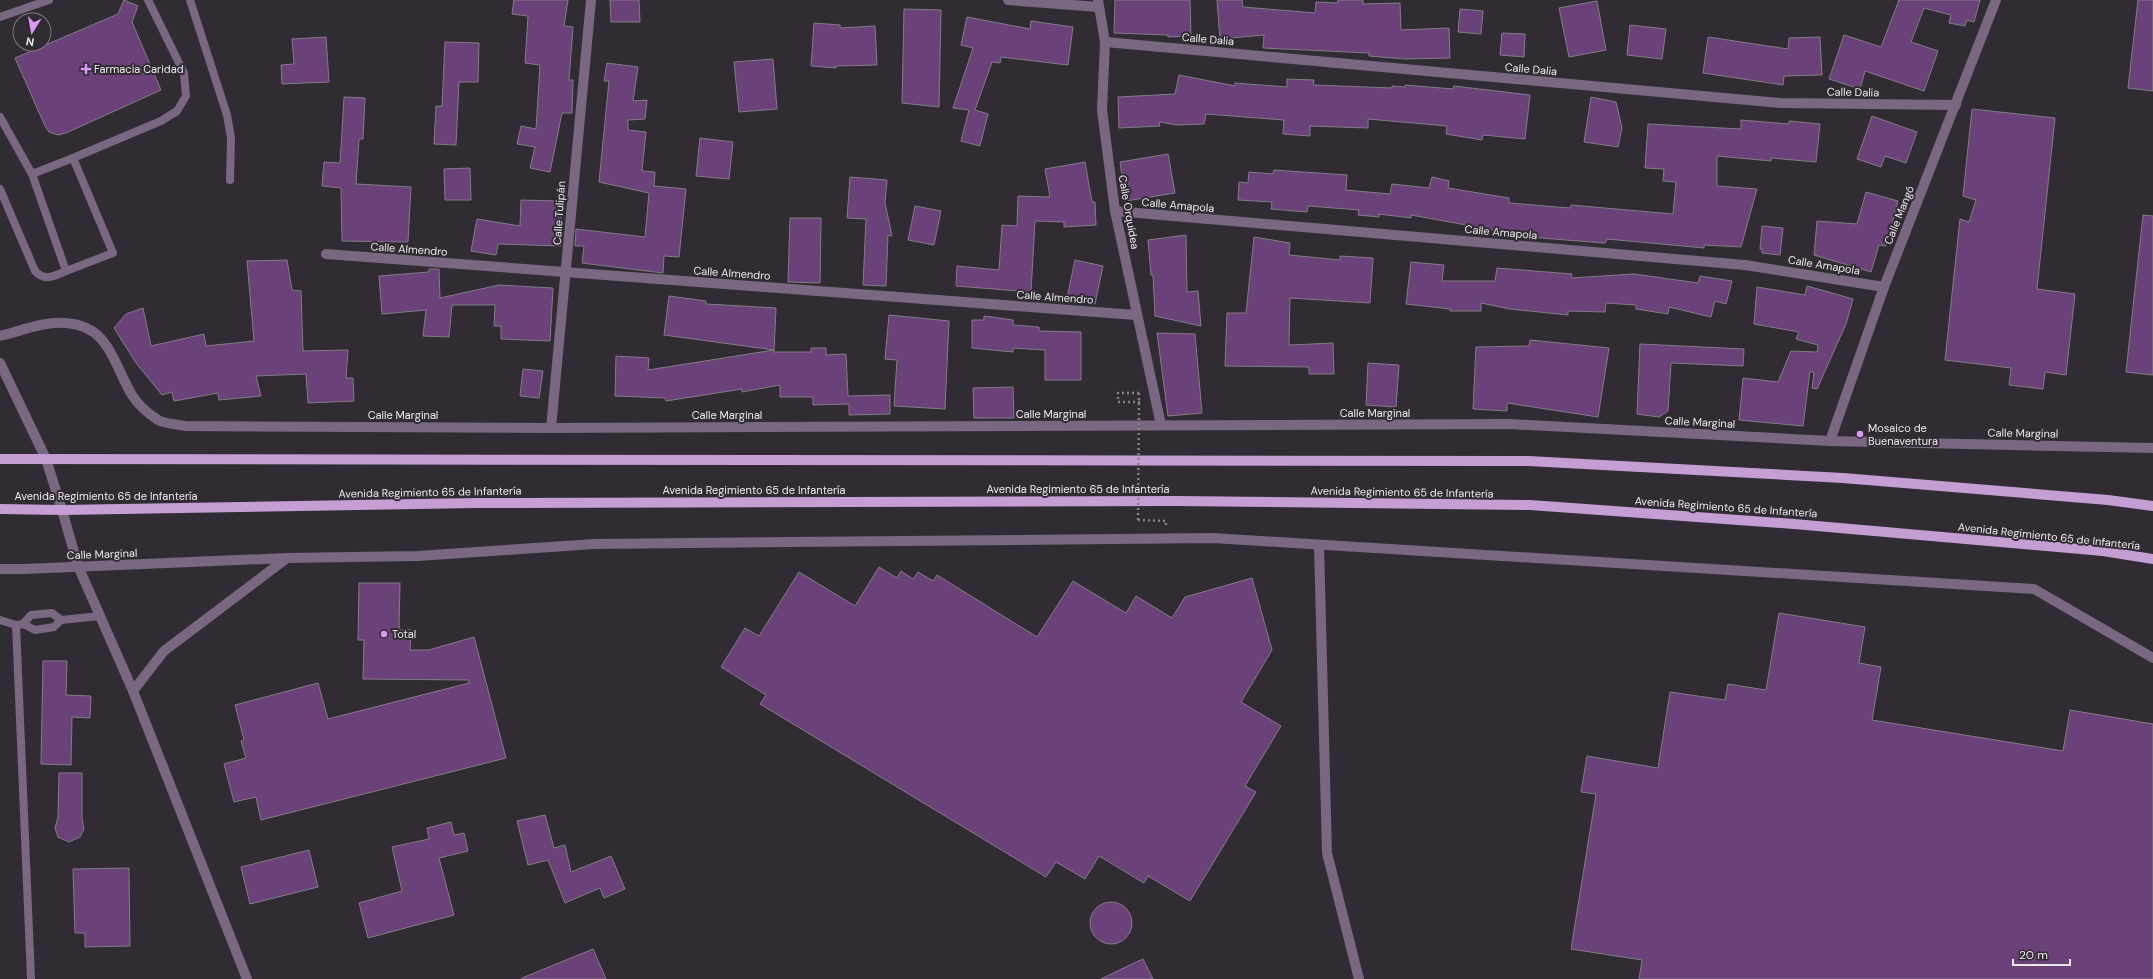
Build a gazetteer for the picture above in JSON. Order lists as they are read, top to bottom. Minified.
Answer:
{"streets":{"main road":["Avenida Regimiento 65 de Infantería"],"street":["Calle Dalia","Calle Amapola","Calle Orquídea","Calle Tulipán","Calle Mangó","Calle Almendro","Calle Marginal"]},"crossings":[["Calle Dalia","Calle Orquídea"],["Calle Dalia","Calle Mangó"],["Calle Amapola","Calle Orquídea"],["Calle Amapola","Calle Mangó"],["Calle Orquídea","Calle Almendro"],["Calle Orquídea","Calle Marginal"],["Calle Tulipán","Calle Almendro"],["Calle Tulipán","Calle Marginal"],["Calle Mangó","Calle Marginal"]],"places":{"health":["Farmacia Caridad"],"other":["Mosaico de Buenaventura","Total"]},"scale_bar":"20 m","north":"bottom"}
